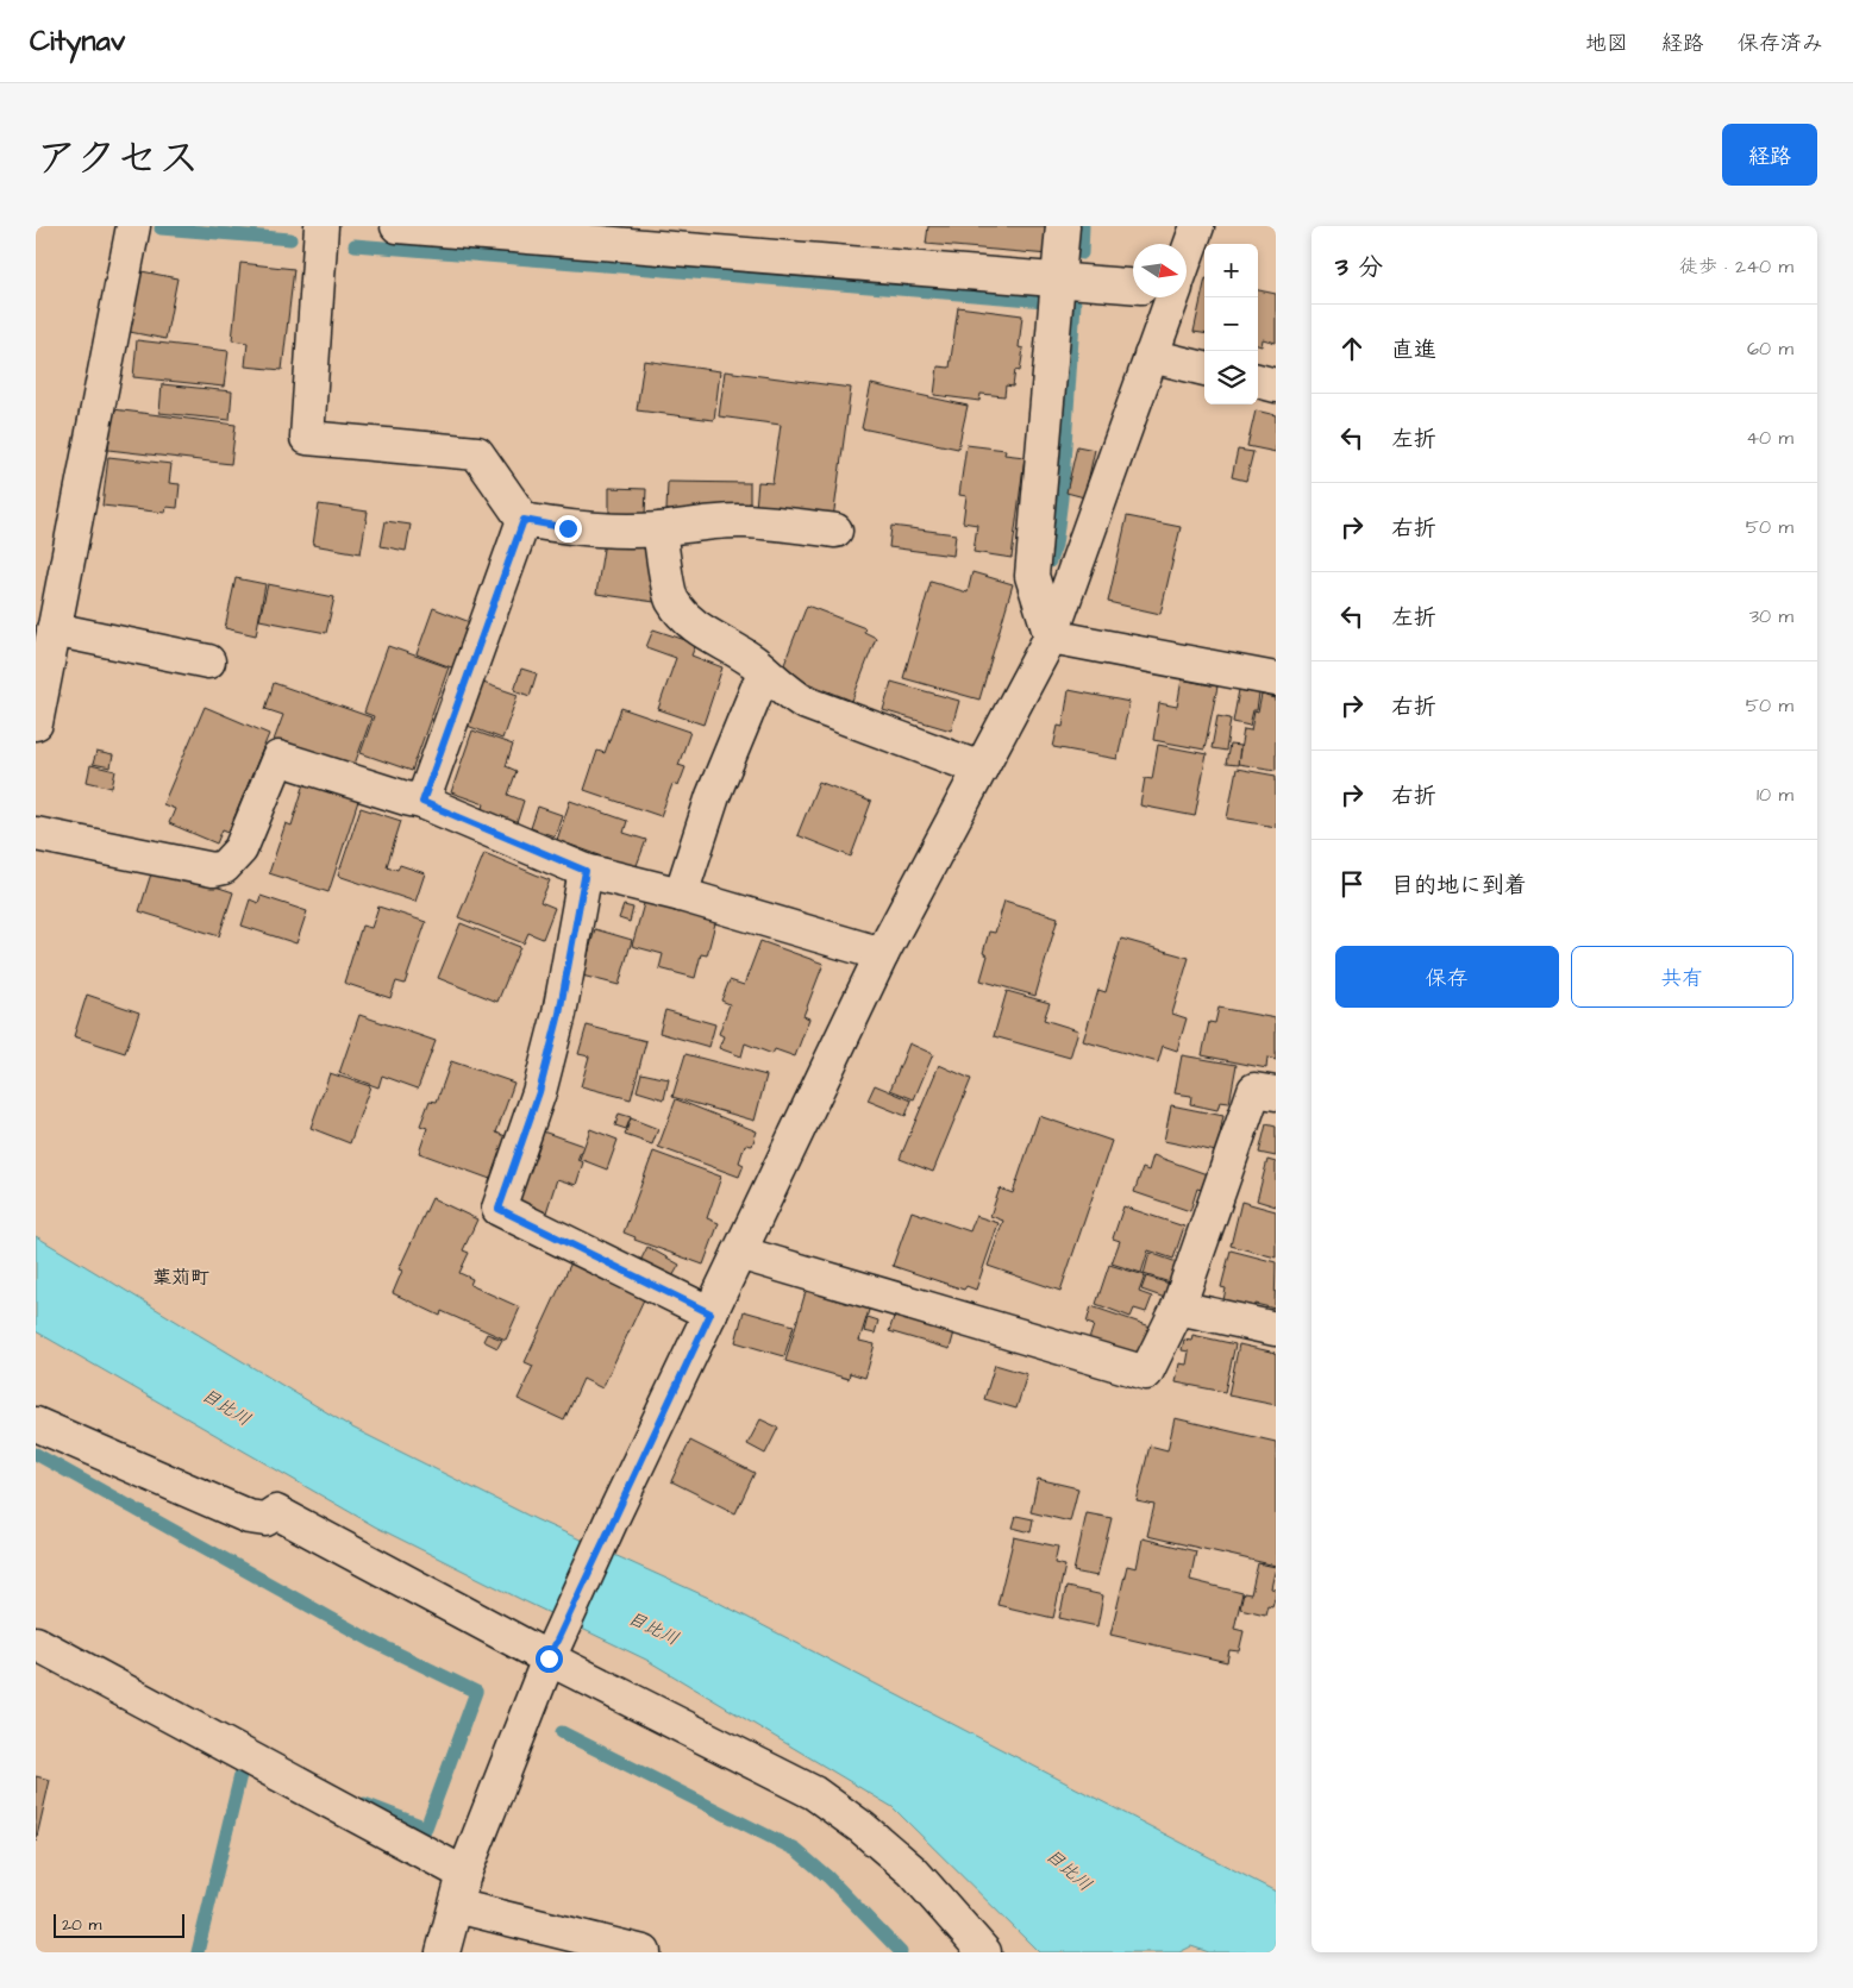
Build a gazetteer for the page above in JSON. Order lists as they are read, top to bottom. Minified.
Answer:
{"districts":["葉苅町"],"water":["目比川"],"scale_bar":"20 m","north":"right","page":{"header":"Citynav","nav":["地図","経路","保存済み"],"title":"アクセス","buttons":["経路",["保存","共有"]],"heading":["3 分","徒歩 · 240 m"],"map_buttons":["+","−"],"list":[["直進","60 m"],["左折","40 m"],["右折","50 m"],["左折","30 m"],["右折","50 m"],["右折","10 m"],"目的地に到着"],"scale":"20 m"}}
